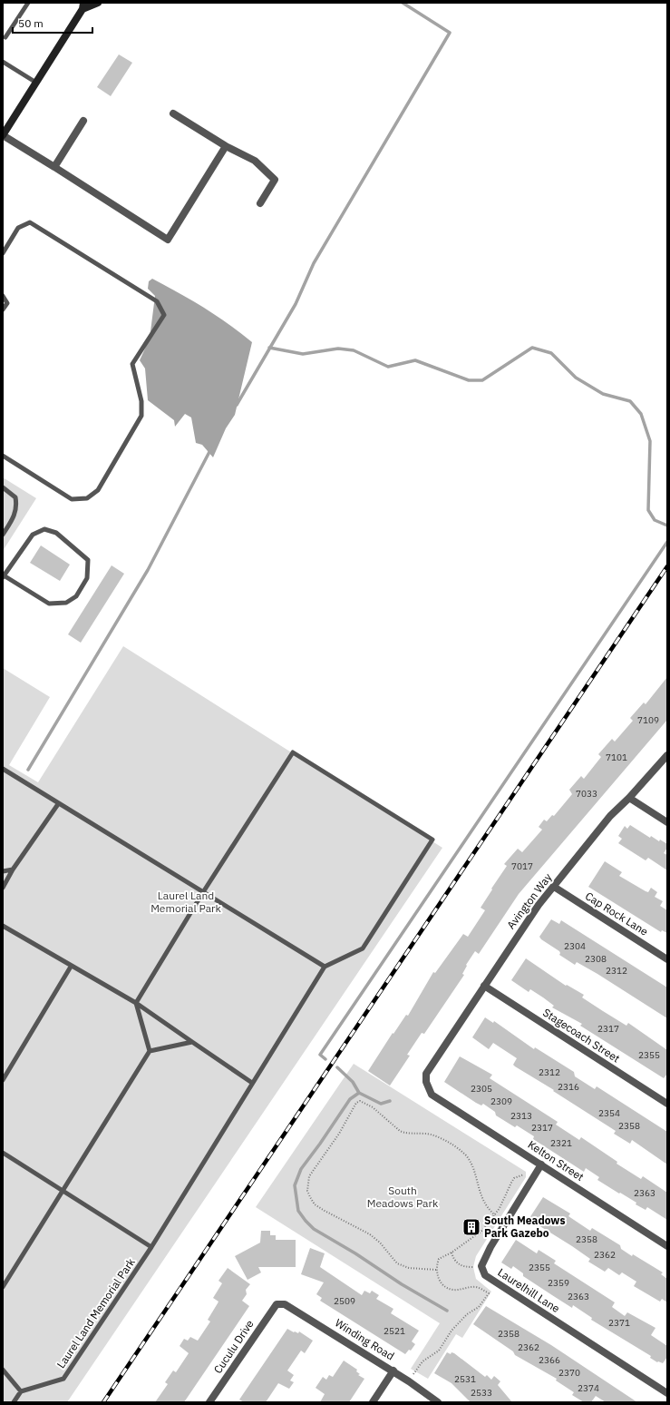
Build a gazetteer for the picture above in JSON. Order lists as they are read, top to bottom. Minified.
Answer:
{"streets":{"street":["Avington Way","Cap Rock Lane","Stagecoach Street","Kelton Street","Laurelhill Lane","Winding Road","Cuculu Drive"],"lane":["Laurel Land Memorial Park"]},"crossings":[["Avington Way","Cap Rock Lane"],["Avington Way","Stagecoach Street"],["Avington Way","Kelton Street"],["Winding Road","Cuculu Drive"]],"parks":["Laurel Land Memorial Park","South Meadows Park"],"places":{"building":["South Meadows Park Gazebo"]},"house_numbers":["7109","7101","7033","7017","2304","2308","2312","2317","2355","2312","2316","2305","2309","2354","2313","2358","2317","2321","2363","2358","2362","2355","2359","2363","2509","2371","2521","2358","2362","2366","2370","2531","2374","2533"],"scale_bar":"50 m"}
